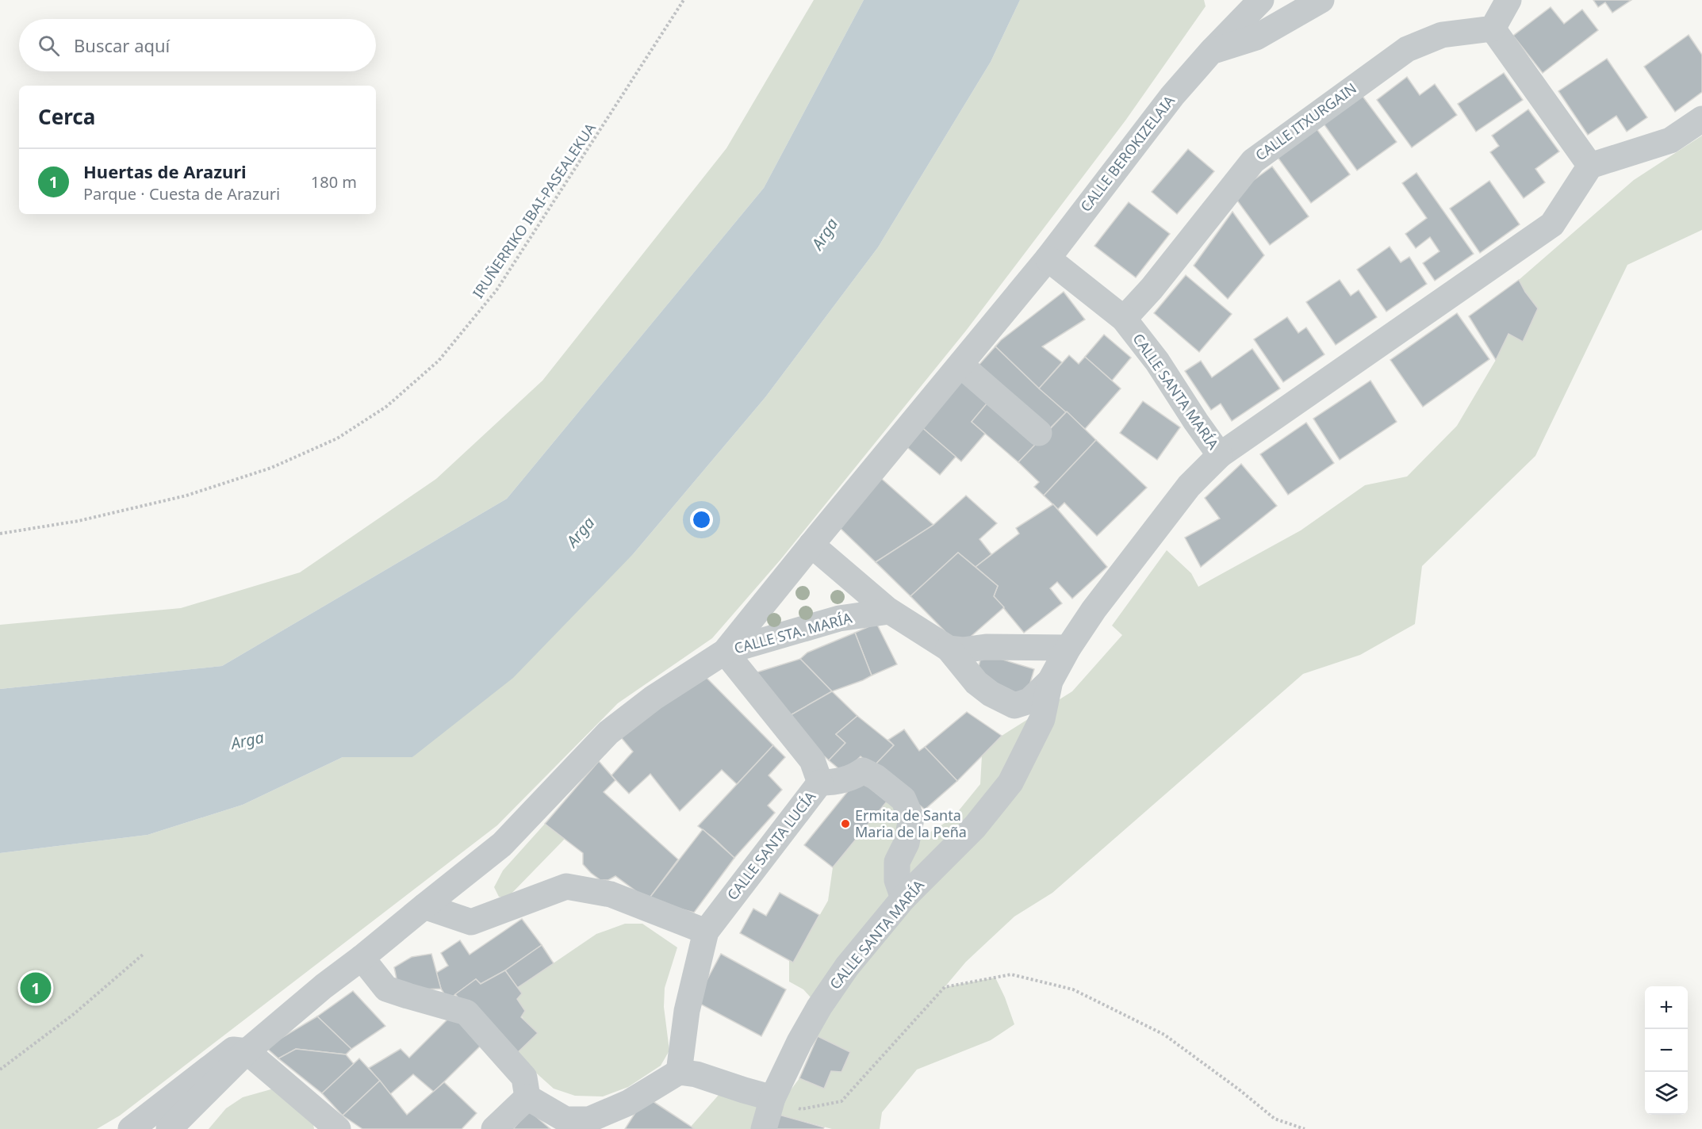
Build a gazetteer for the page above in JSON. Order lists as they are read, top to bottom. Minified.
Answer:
{"streets":{"street":["CALLE ITXURGAIN","CALLE BEROKIZELAIA","CALLE SANTA MARÍA","CALLE STA. MARÍA","CALLE SANTA LUCÍA"],"path":["IRUÑERRIKO IBAI-PASEALEKUA"]},"crossings":[["CALLE ITXURGAIN","CALLE SANTA MARÍA"],["CALLE BEROKIZELAIA","CALLE SANTA MARÍA"],["CALLE SANTA MARÍA","CALLE STA. MARÍA"],["CALLE SANTA MARÍA","CALLE SANTA LUCÍA"]],"water":["Arga"],"places":["Ermita de Santa Maria de la Peña"],"page":{"search":"Buscar aquí","heading":"Cerca","list":[{"mark":"1","name":"Huertas de Arazuri","note":"Parque · Cuesta de Arazuri","value":"180 m"}],"pins":"1","map_buttons":["+","−"]}}
